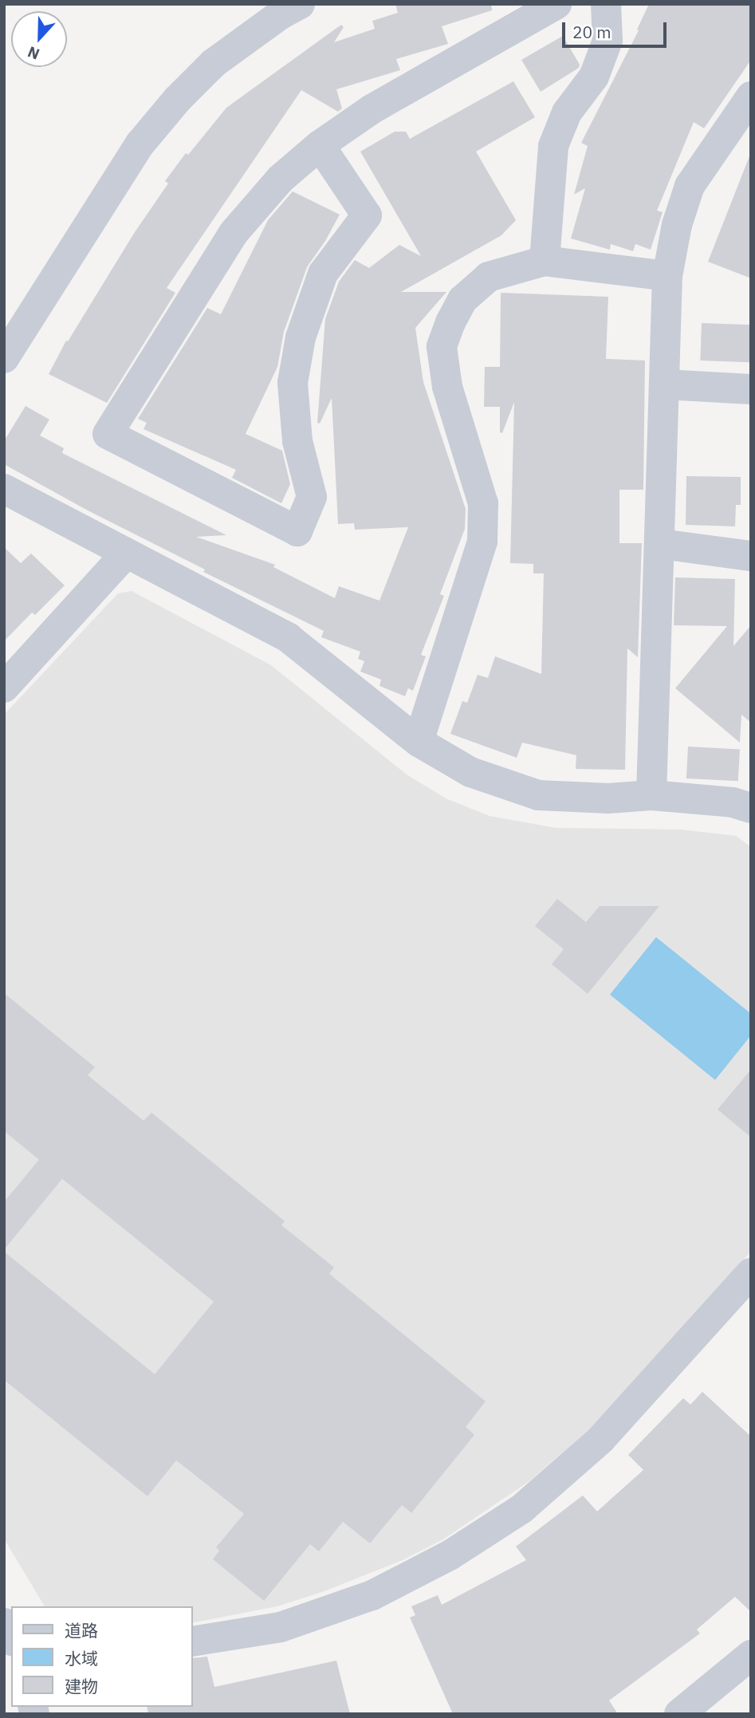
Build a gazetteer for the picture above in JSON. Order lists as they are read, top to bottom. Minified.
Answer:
{"legend":["道路","水域","建物"],"scale_bar":"20 m","north":"bottom"}
